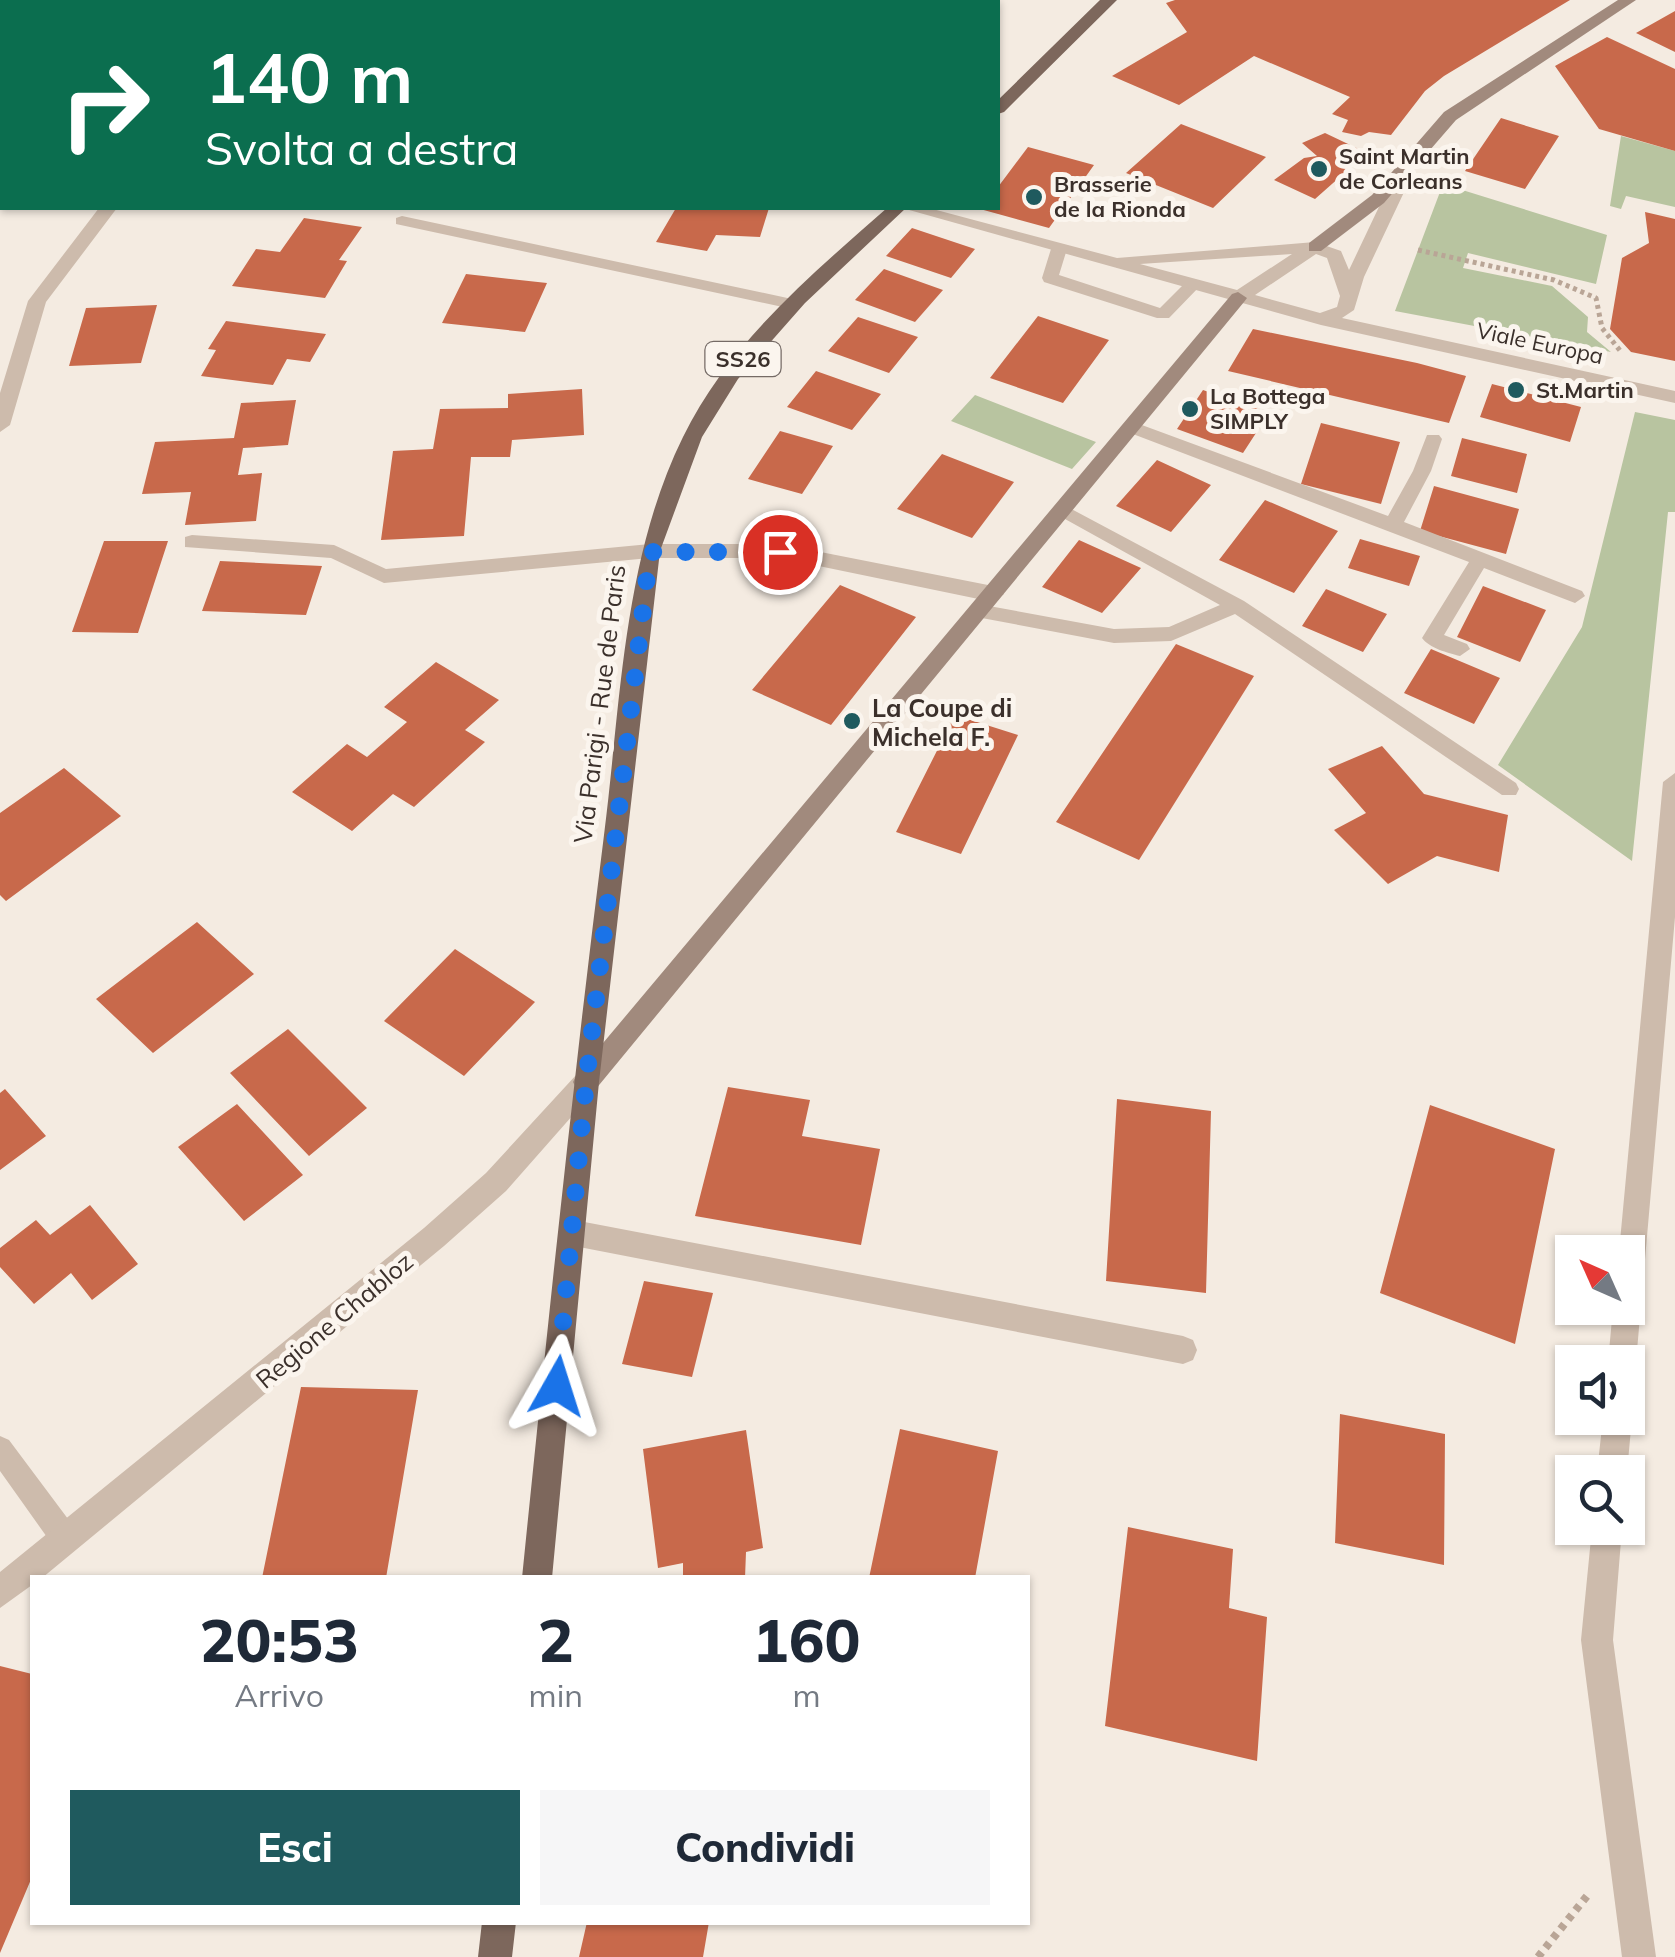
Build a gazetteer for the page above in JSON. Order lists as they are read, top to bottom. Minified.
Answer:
{"streets":{"main road":["SS26","Via Parigi - Rue de Paris"],"street":["Viale Europa","Regione Chabloz"]},"crossings":[["Via Parigi - Rue de Paris","Regione Chabloz"]],"places":["Saint Martin de Corleans","Brasserie de la Rionda","St.Martin","La Bottega SIMPLY","La Coupe di Michela F."],"north":"top left","page":{"turn":["140 m","Svolta a destra"],"eta":["20:53","Arrivo","2","min","160","m"],"buttons":["Esci","Condividi"]}}
